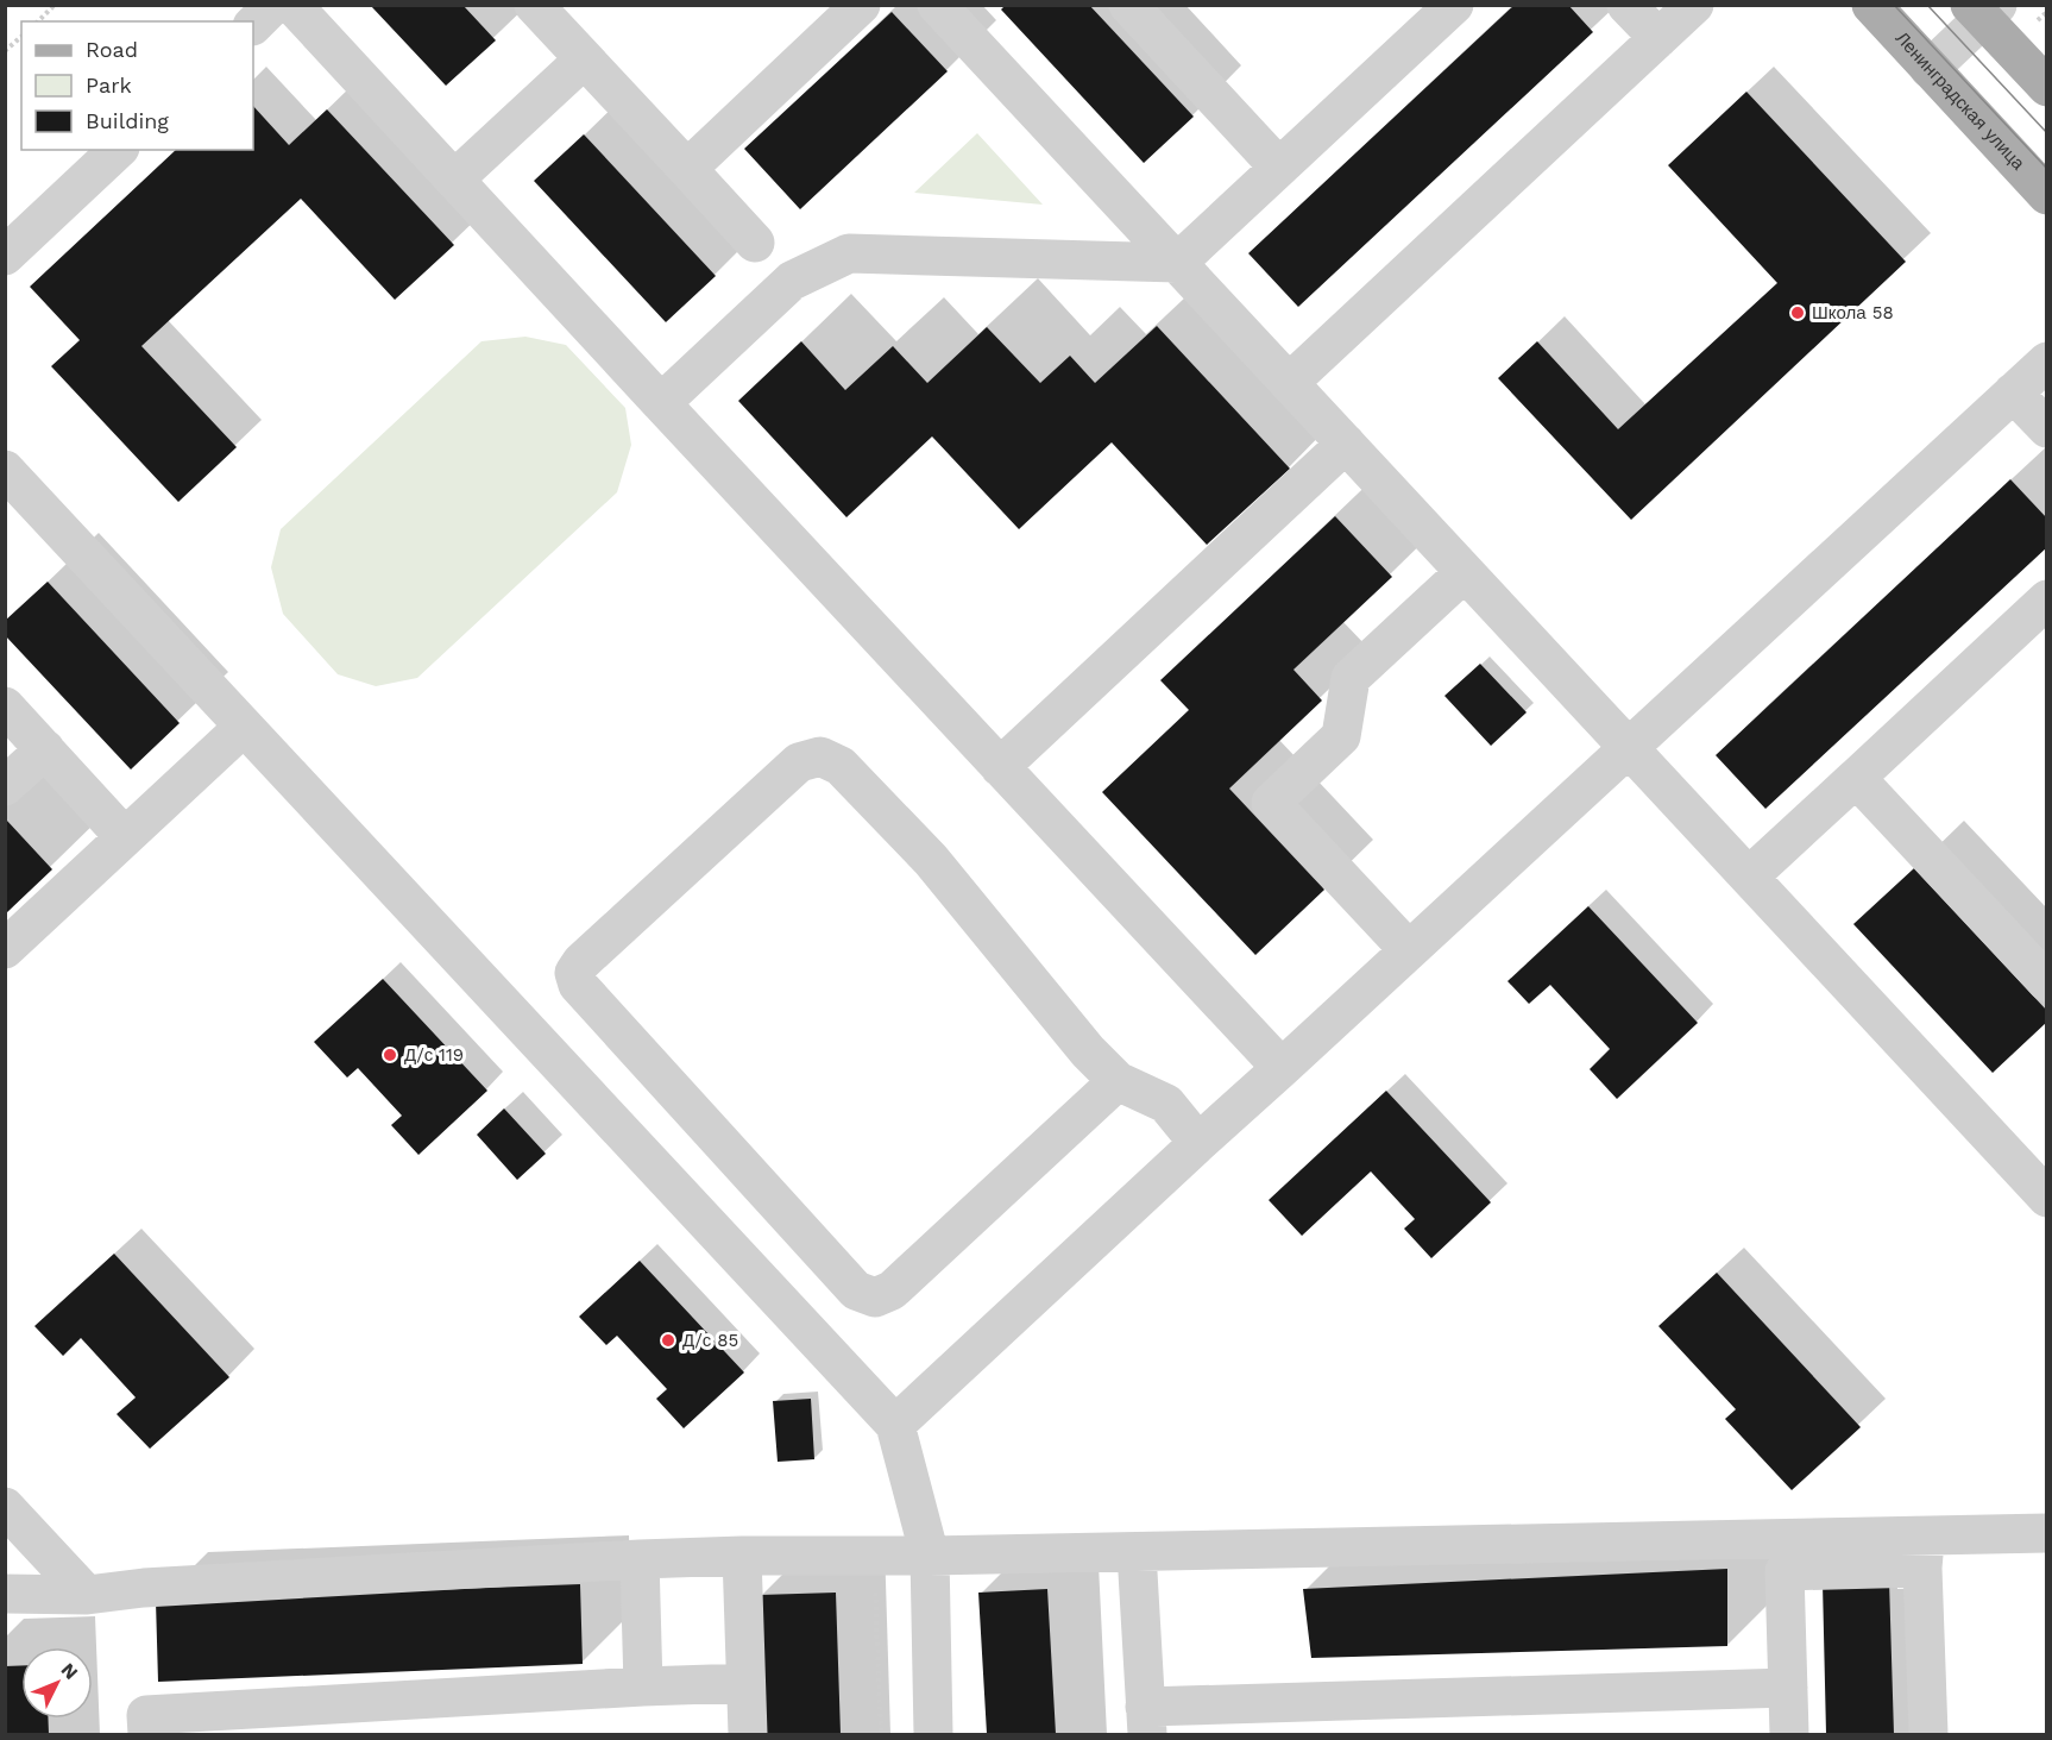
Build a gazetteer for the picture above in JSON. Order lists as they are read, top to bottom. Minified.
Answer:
{"streets":{"main road":["Ленинградская улица"]},"places":["Школа 58","Д/с 119","Д/с 85"],"legend":["Road","Park","Building"],"north":"top right"}
